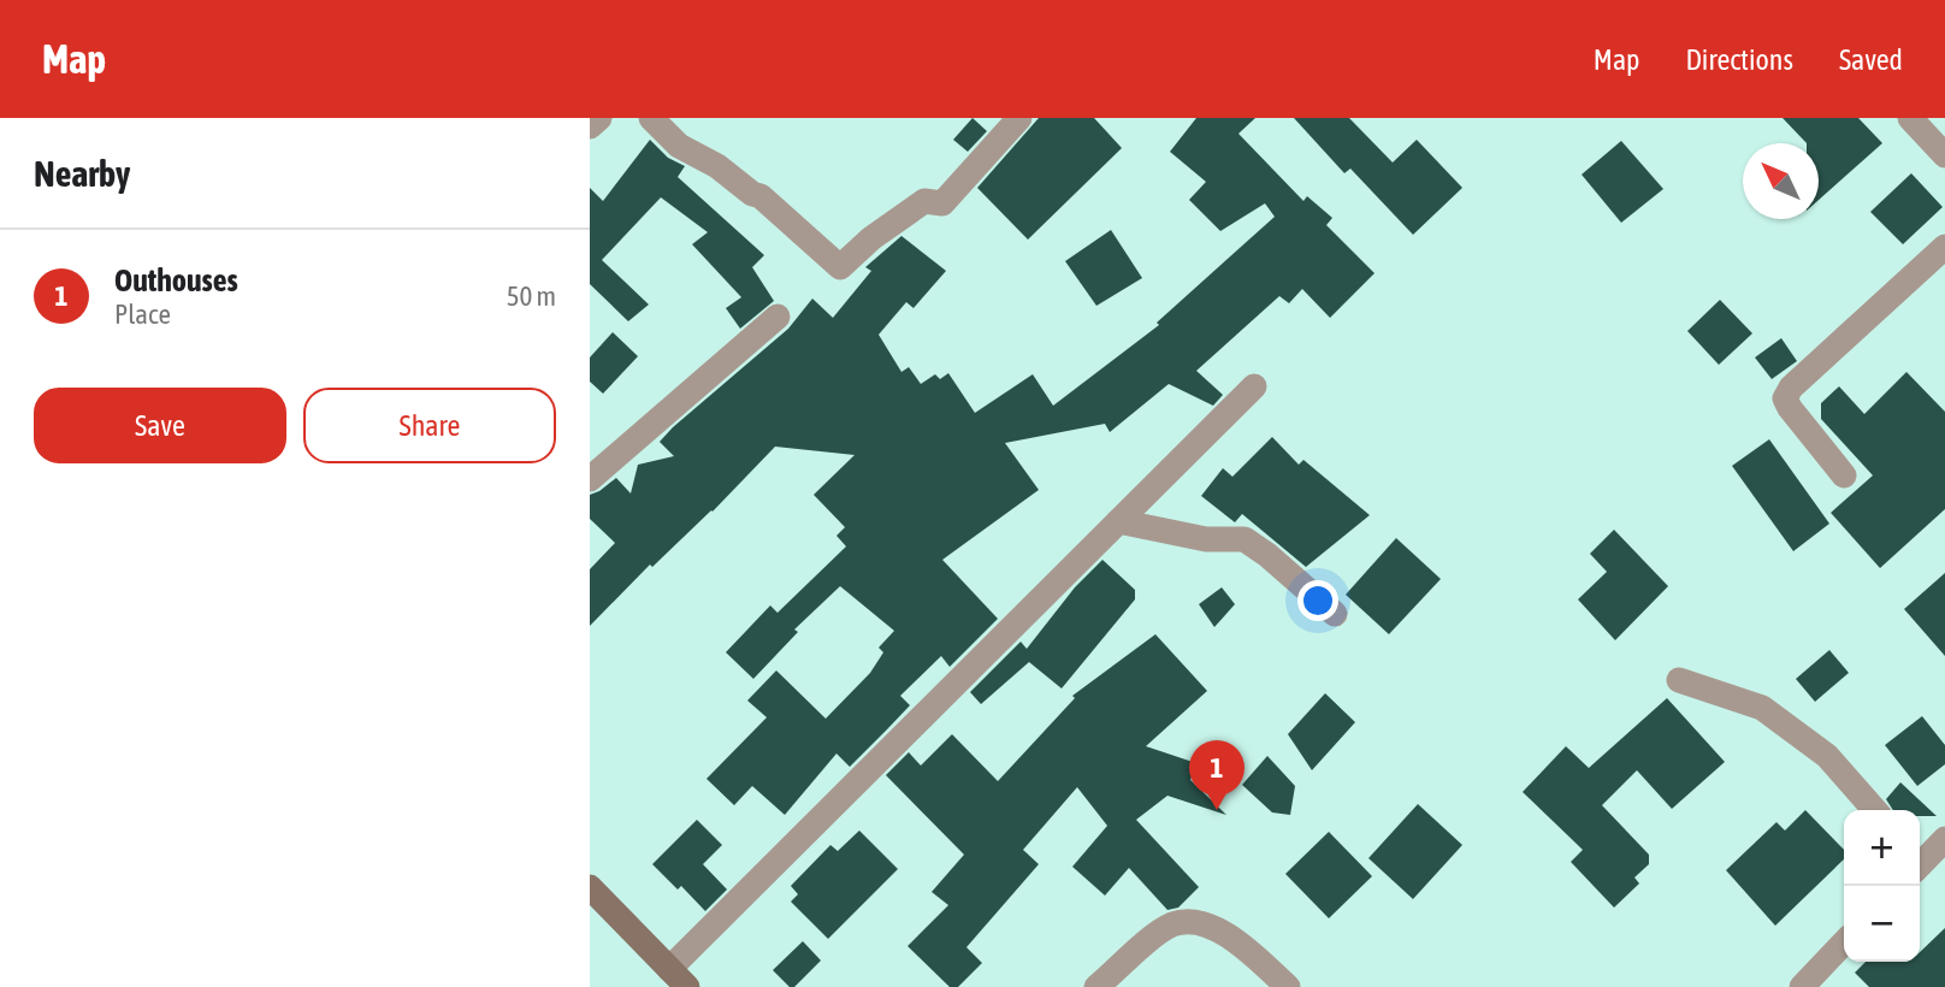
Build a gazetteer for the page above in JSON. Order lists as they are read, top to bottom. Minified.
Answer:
{"north":"top left","page":{"header":"Map","nav":["Map","Directions","Saved"],"heading":"Nearby","list":[{"mark":"1","name":"Outhouses","note":"Place","value":"50 m"}],"buttons":["Save","Share"],"pins":"1","map_buttons":["+","−"]}}
